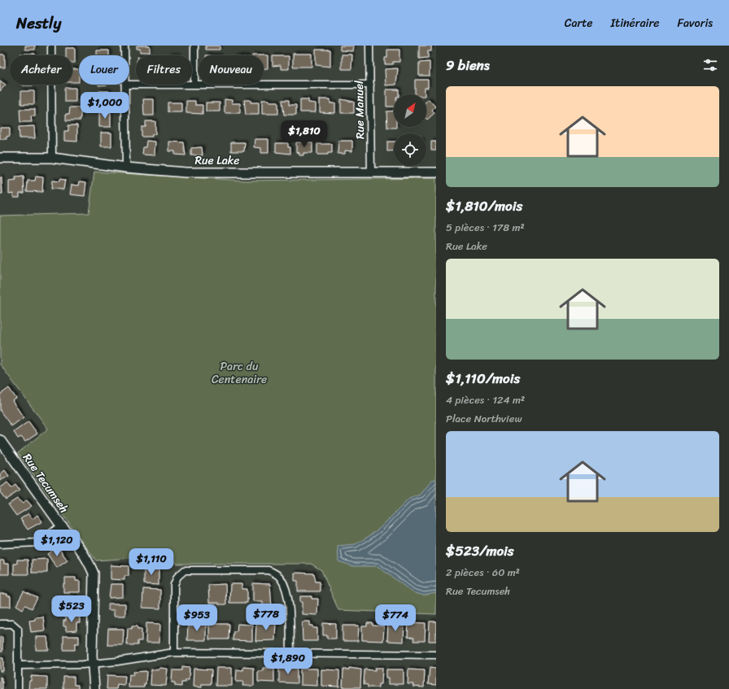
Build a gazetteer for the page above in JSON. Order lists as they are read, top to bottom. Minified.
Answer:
{"streets":{"street":["Rue Manuel","Rue Lake","Rue Tecumseh"]},"crossings":[["Rue Manuel","Rue Lake"]],"parks":["Parc du Centenaire"],"north":"top right","page":{"header":"Nestly","nav":["Carte","Itinéraire","Favoris"],"heading":"9 biens","chip":["Acheter","Louer","Filtres","Nouveau"],"list":[{"name":"$1,810/mois","note":"5 pièces · 178 m² · Rue Lake"},{"name":"$1,110/mois","note":"4 pièces · 124 m² · Place Northview"},{"name":"$523/mois","note":"2 pièces · 60 m² · Rue Tecumseh"}],"price":["$1,000","$1,810","$1,120","$1,110","$523","$778","$953","$774","$1,890"]}}
